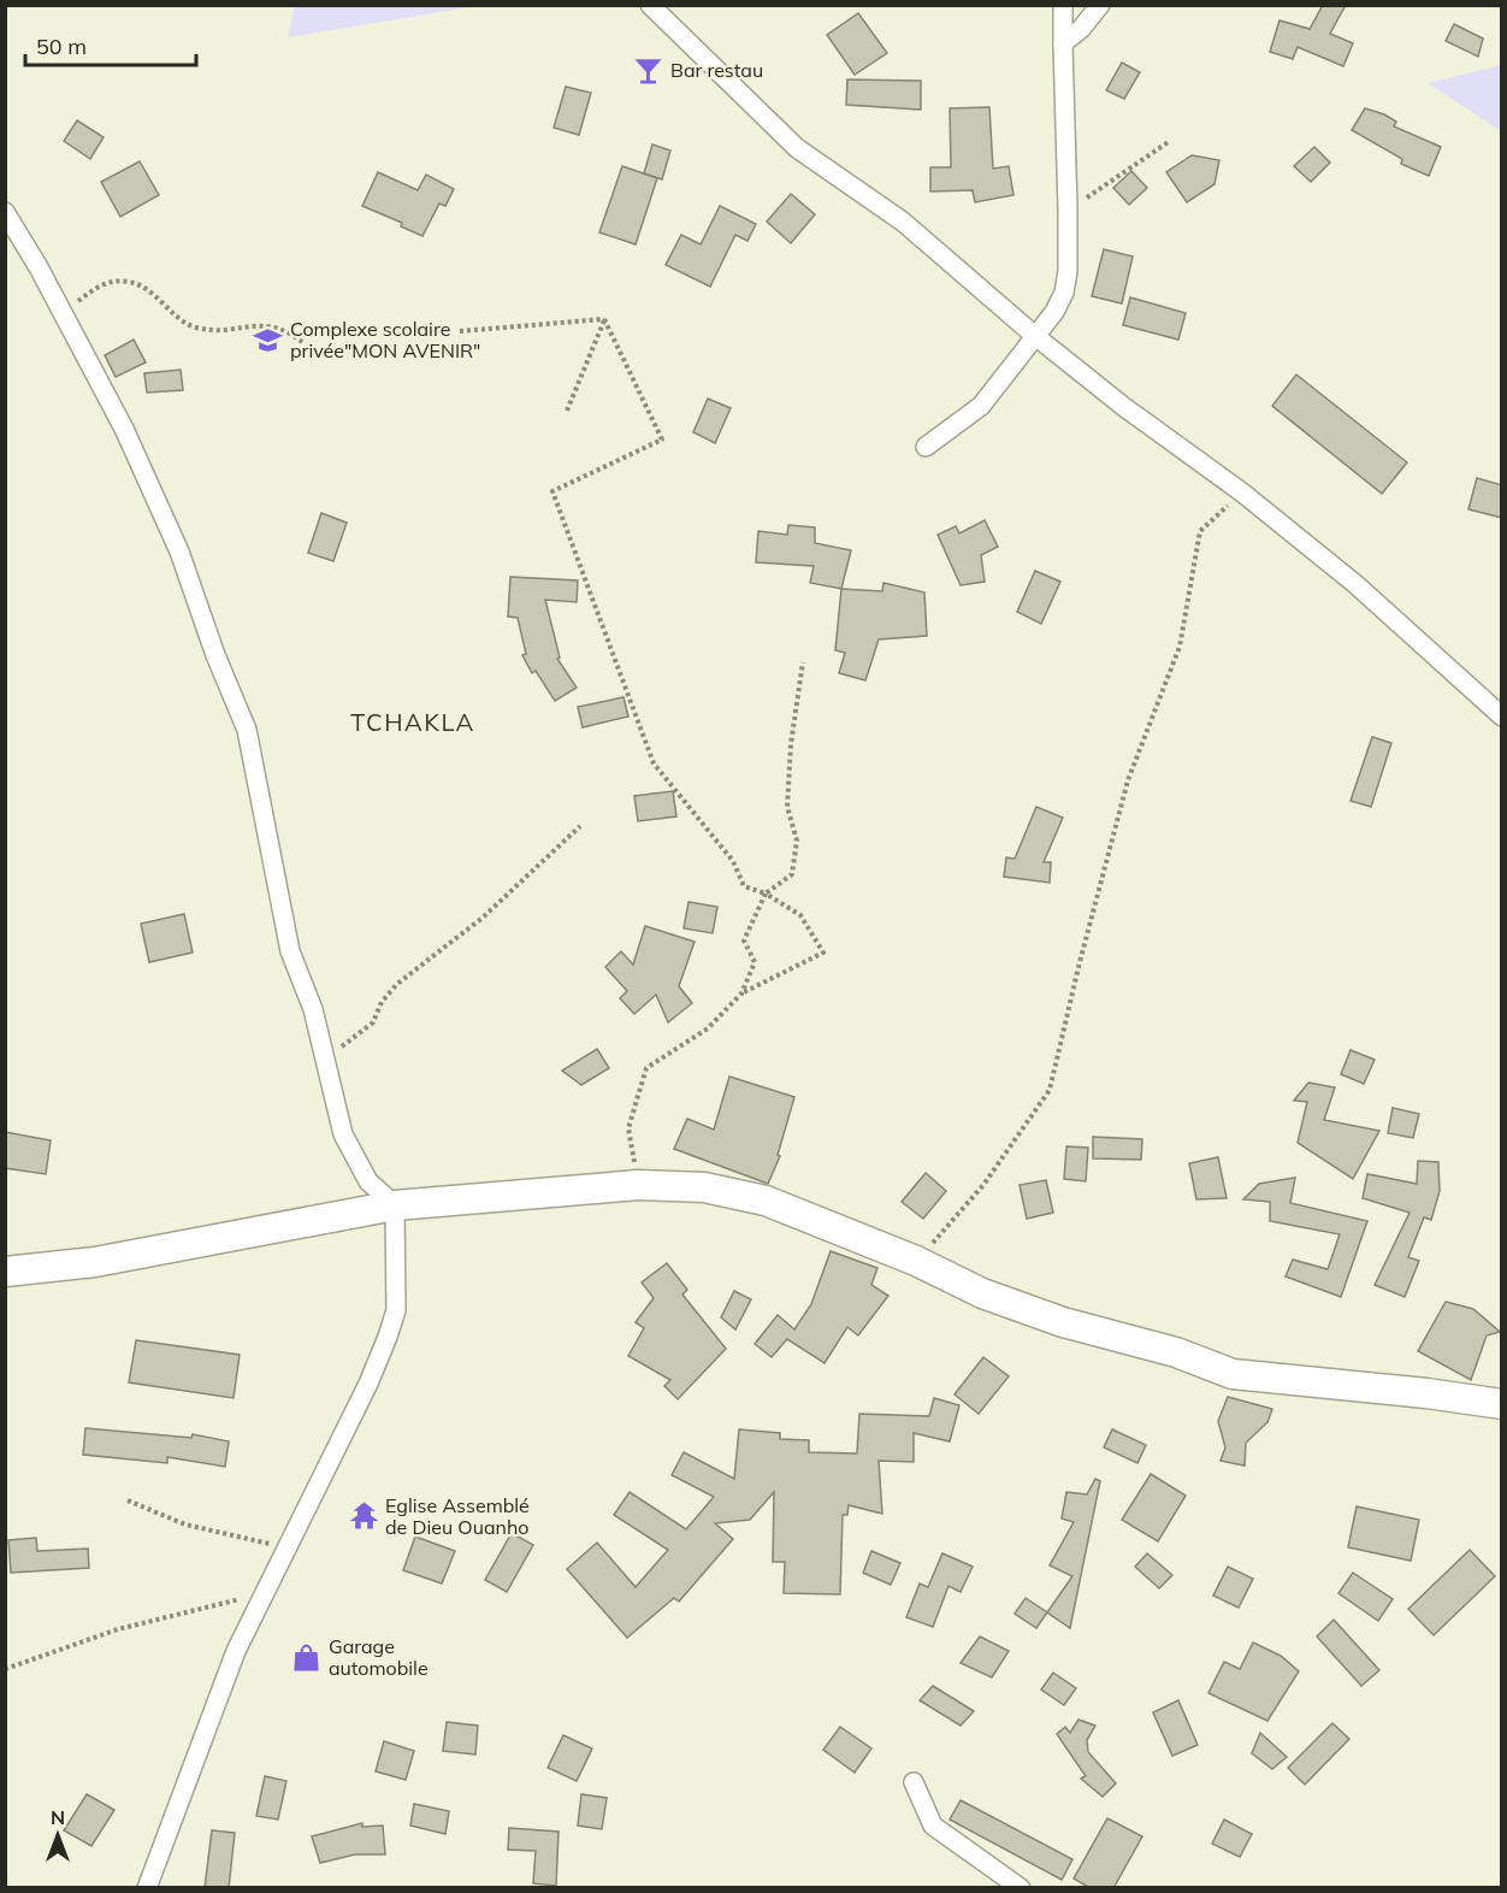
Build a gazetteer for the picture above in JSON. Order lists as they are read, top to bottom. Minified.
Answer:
{"districts":["TCHAKLA"],"places":{"bar":["Bar restau"],"school or university":["Complexe scolaire privée\"MON AVENIR\""],"temple":["Eglise Assemblé de Dieu Ouanho"],"shop":["Garage automobile"]},"scale_bar":"50 m","north":"top"}
